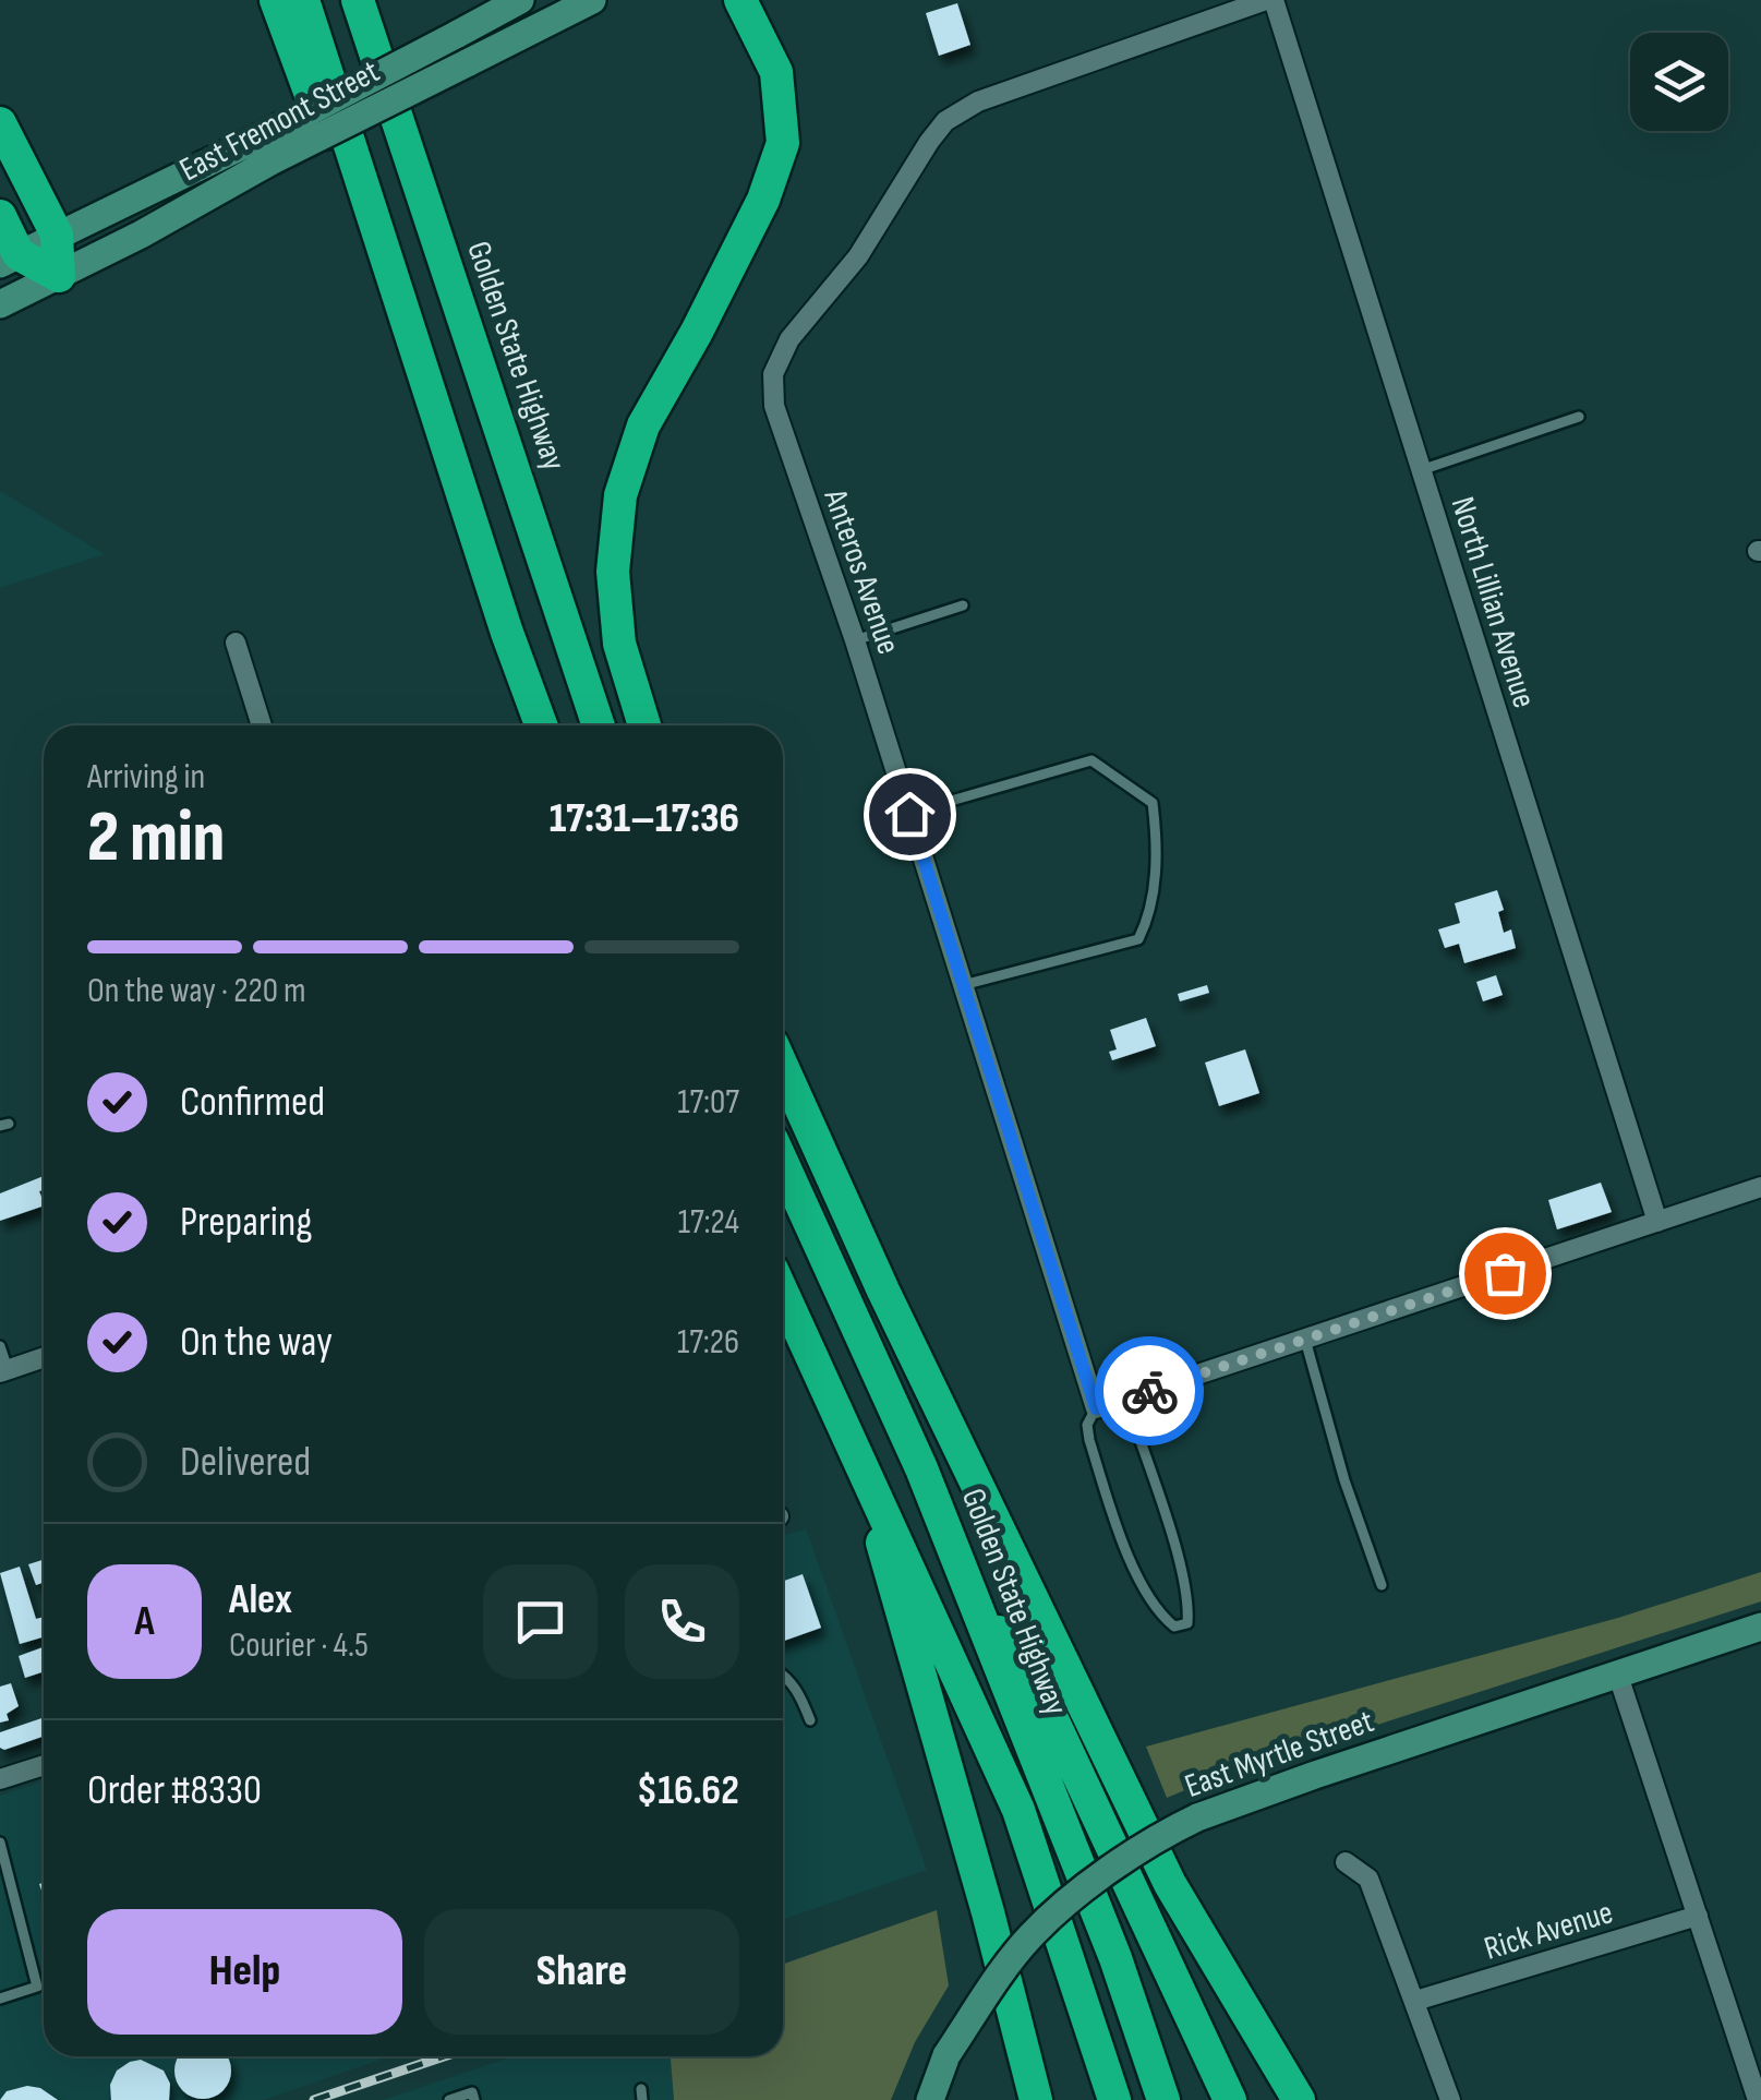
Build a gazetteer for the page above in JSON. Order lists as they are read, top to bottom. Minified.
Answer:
{"streets":{"highway":["Golden State Highway"],"main road":["East Fremont Street","East Myrtle Street"],"street":["Anteros Avenue","North Lillian Avenue","Rick Avenue"]},"crossings":[["Anteros Avenue","North Lillian Avenue"]],"page":{"heading":["2 min","Arriving in","17:31–17:36"],"panel":["Alex","Courier · 4.5","Order #8330","$16.62"],"bar":"On the way · 220 m","list":[["Confirmed","17:07"],["Preparing","17:24"],["On the way","17:26"],"Delivered"],"round":"A","buttons":["Help","Share"]}}
